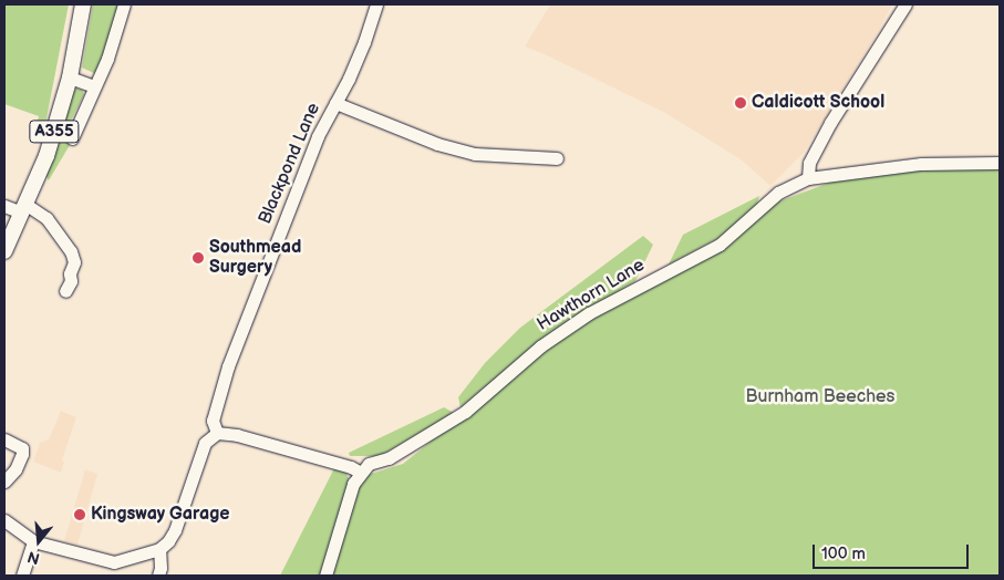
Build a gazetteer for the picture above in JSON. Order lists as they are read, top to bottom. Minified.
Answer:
{"streets":{"main road":["A355"],"street":["Blackpond Lane","Hawthorn Lane"]},"parks":["Burnham Beeches"],"places":["Caldicott School","Southmead Surgery","Kingsway Garage"],"scale_bar":"100 m","north":"bottom"}
